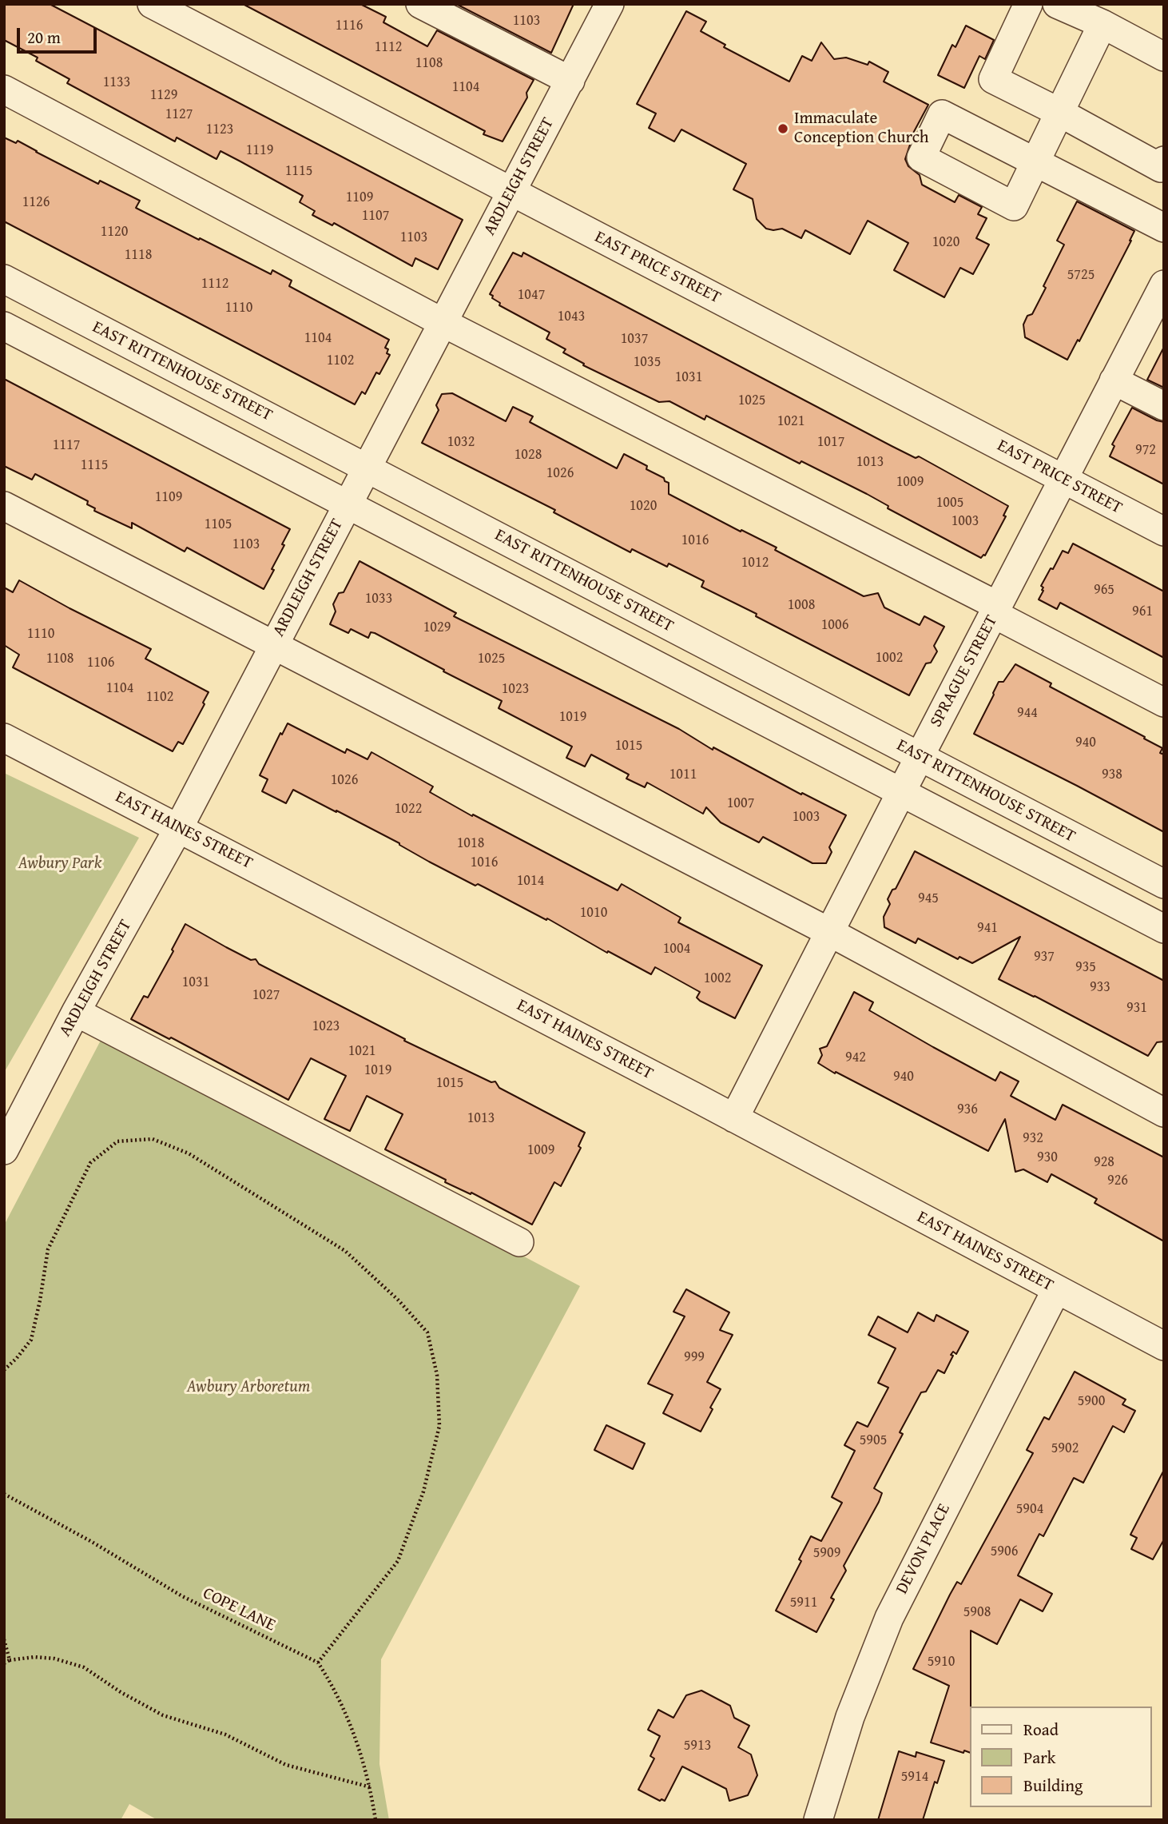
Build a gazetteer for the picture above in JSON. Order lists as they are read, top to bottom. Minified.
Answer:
{"streets":{"street":["ARDLEIGH STREET","EAST PRICE STREET","EAST RITTENHOUSE STREET","SPRAGUE STREET","EAST HAINES STREET","DEVON PLACE"],"path":["COPE LANE"]},"crossings":[["ARDLEIGH STREET","EAST PRICE STREET"],["ARDLEIGH STREET","EAST RITTENHOUSE STREET"],["ARDLEIGH STREET","EAST HAINES STREET"],["EAST PRICE STREET","SPRAGUE STREET"],["EAST RITTENHOUSE STREET","SPRAGUE STREET"],["SPRAGUE STREET","EAST HAINES STREET"],["EAST HAINES STREET","DEVON PLACE"]],"parks":["Awbury Park","Awbury Arboretum"],"places":["Immaculate Conception Church"],"house_numbers":["1103","1116","1112","1108","1133","1104","1129","1127","1123","1119","1115","1109","1126","1107","1120","1103","1020","1118","5725","1112","1047","1110","1043","1104","1037","1102","1035","1031","1025","1021","1032","1017","1117","972","1028","1013","1115","1026","1009","1109","1005","1020","1003","1105","1016","1103","1012","965","1033","1008","961","1006","1029","1110","1002","1108","1025","1106","1104","1023","1102","944","1019","940","1015","1011","938","1026","1007","1022","1003","1018","1016","1014","945","1010","941","1004","937","935","1002","1031","933","1027","931","1023","1021","942","1019","940","1015","936","1013","932","1009","930","928","926","999","5900","5905","5902","5904","5906","5909","5911","5908","5910","5913","5914"],"legend":["Road","Park","Building"],"scale_bar":"20 m"}
